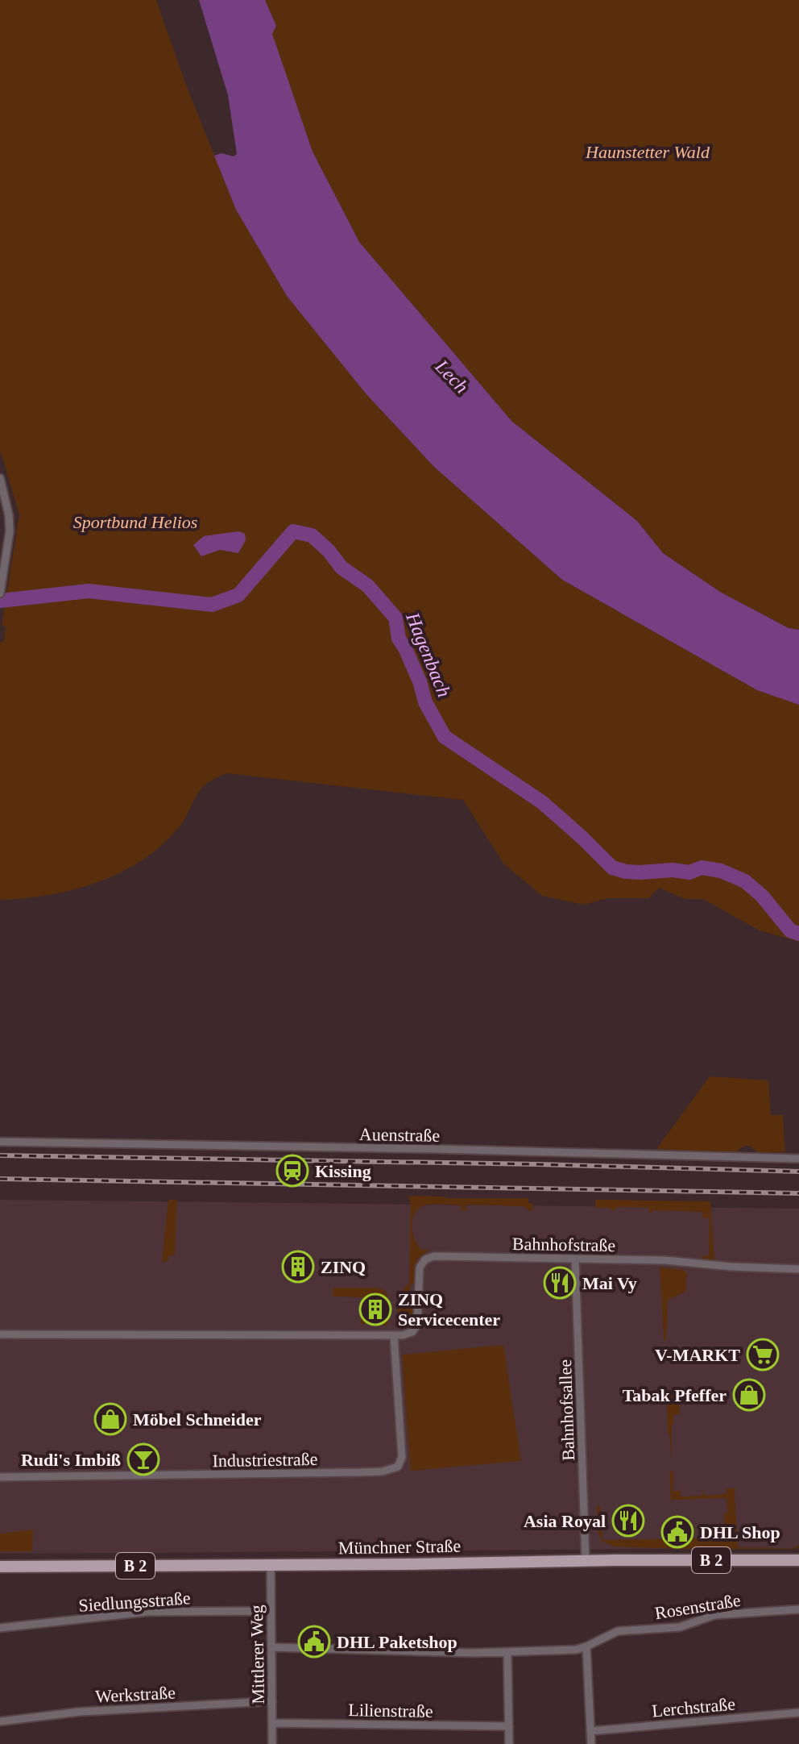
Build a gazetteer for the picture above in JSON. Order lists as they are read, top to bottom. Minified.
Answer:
{"streets":{"main road":["Münchner Straße","B 2"],"street":["Auenstraße","Bahnhofstraße","Bahnhofsallee","Industriestraße","Siedlungsstraße","Rosenstraße","Mittlerer Weg","Werkstraße","Lerchstraße","Lilienstraße"]},"crossings":[["Bahnhofstraße","Bahnhofsallee"],["Bahnhofstraße","Industriestraße"],["Bahnhofsallee","Münchner Straße"],["Münchner Straße","Mittlerer Weg"],["Siedlungsstraße","Mittlerer Weg"],["Rosenstraße","Mittlerer Weg"],["Mittlerer Weg","Werkstraße"],["Mittlerer Weg","Lilienstraße"]],"water":["Lech","Hagenbach"],"parks":["Haunstetter Wald","Sportbund Helios"],"places":{"station":["Kissing"],"building":["ZINQ","ZINQ Servicecenter"],"restaurant":["Mai Vy","Asia Royal"],"supermarket":["V-MARKT"],"shop":["Tabak Pfeffer","Möbel Schneider"],"bar":["Rudi's Imbiß"],"public building":["DHL Shop","DHL Paketshop"]}}
